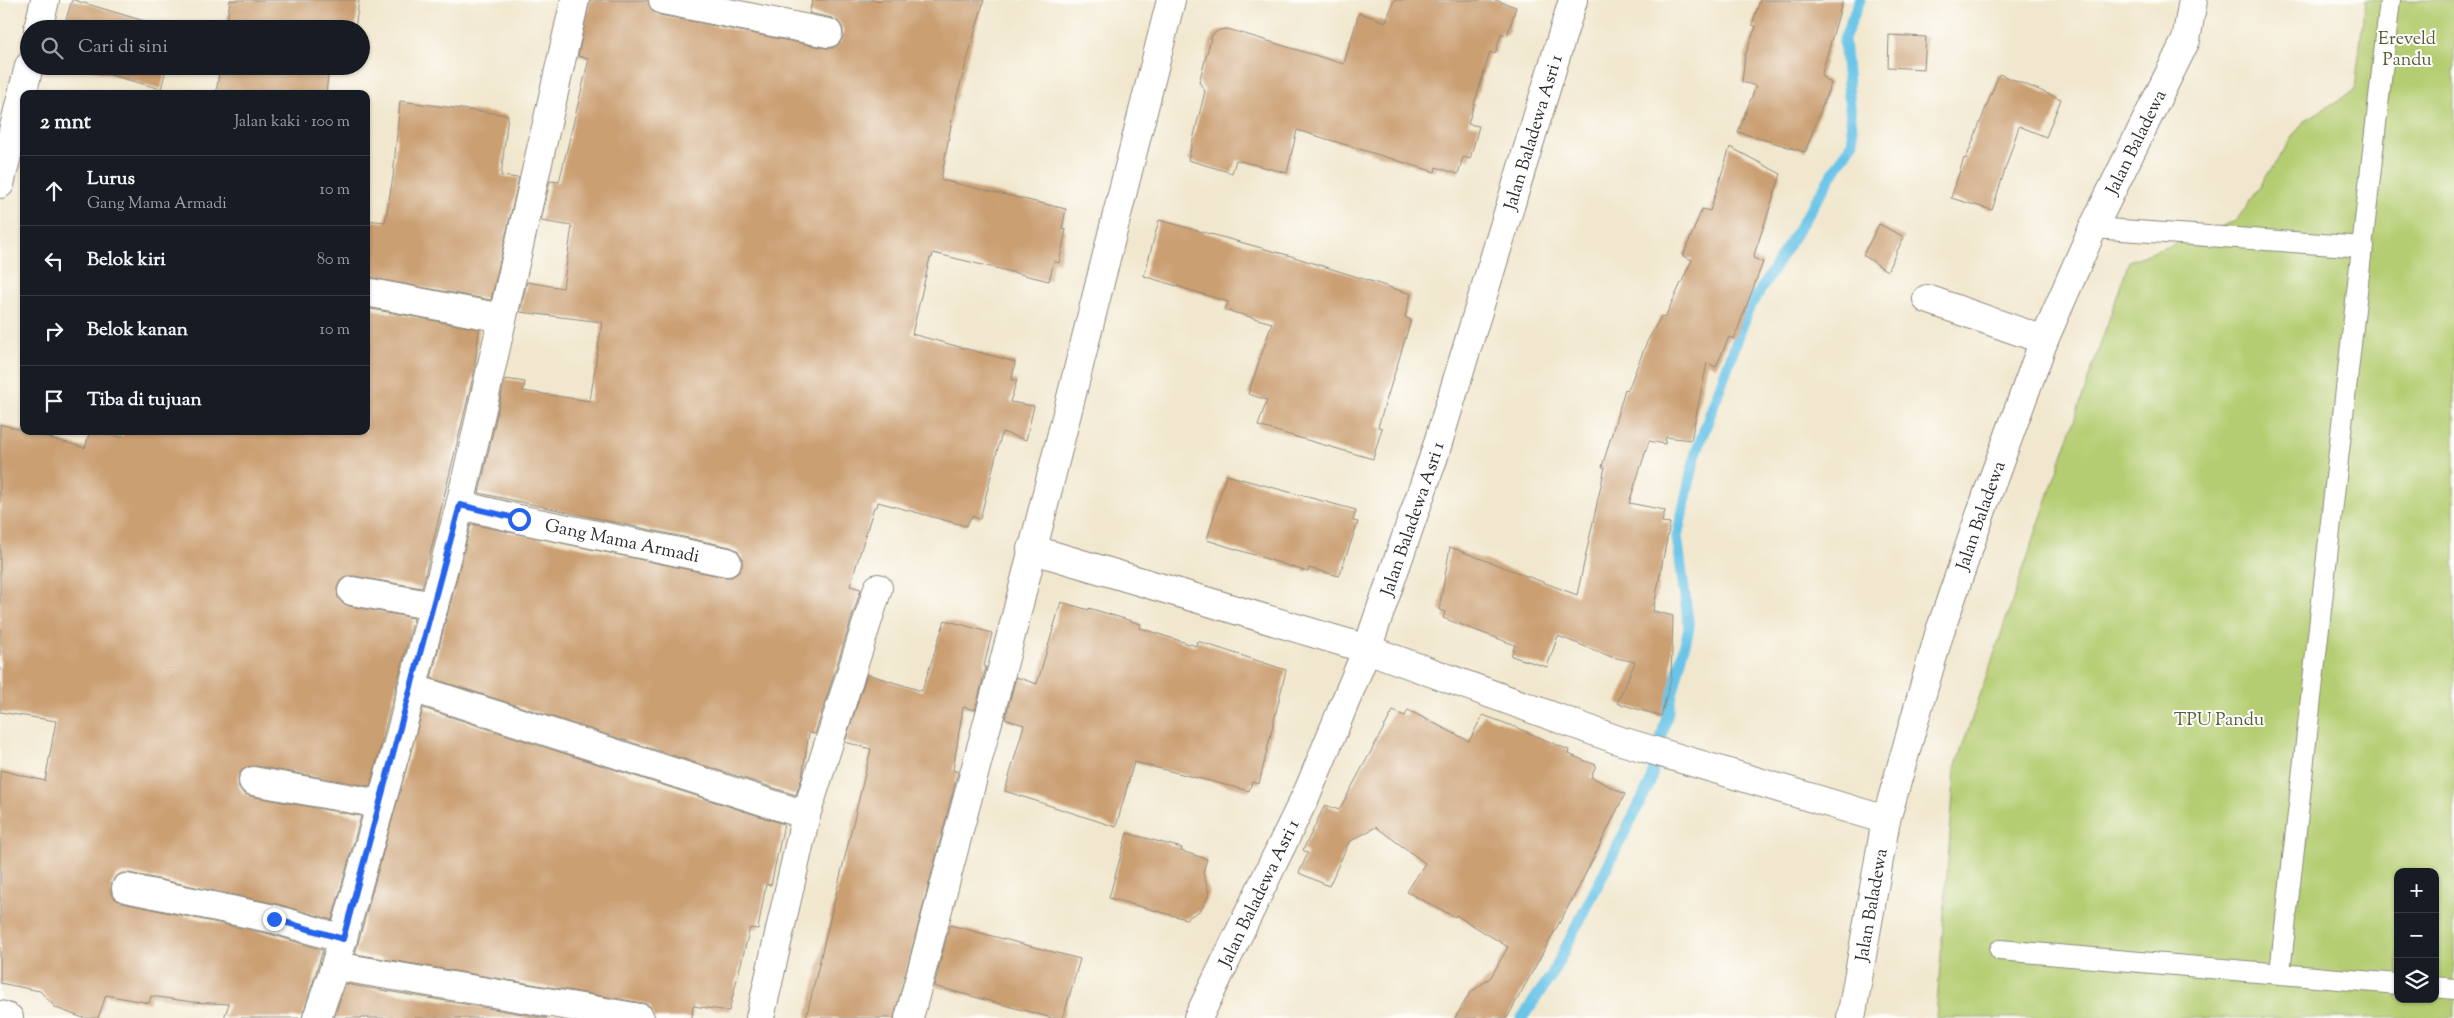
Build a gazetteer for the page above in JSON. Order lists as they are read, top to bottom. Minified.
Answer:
{"streets":{"street":["Jalan Baladewa Asri 1","Jalan Baladewa","Gang Mama Armadi"]},"parks":["Ereveld Pandu","TPU Pandu"],"page":{"search":"Cari di sini","heading":["2 mnt","Jalan kaki · 100 m"],"list":[["Lurus","Gang Mama Armadi","10 m"],["Belok kiri","80 m"],["Belok kanan","10 m"],"Tiba di tujuan"],"map_buttons":["+","−"]}}
